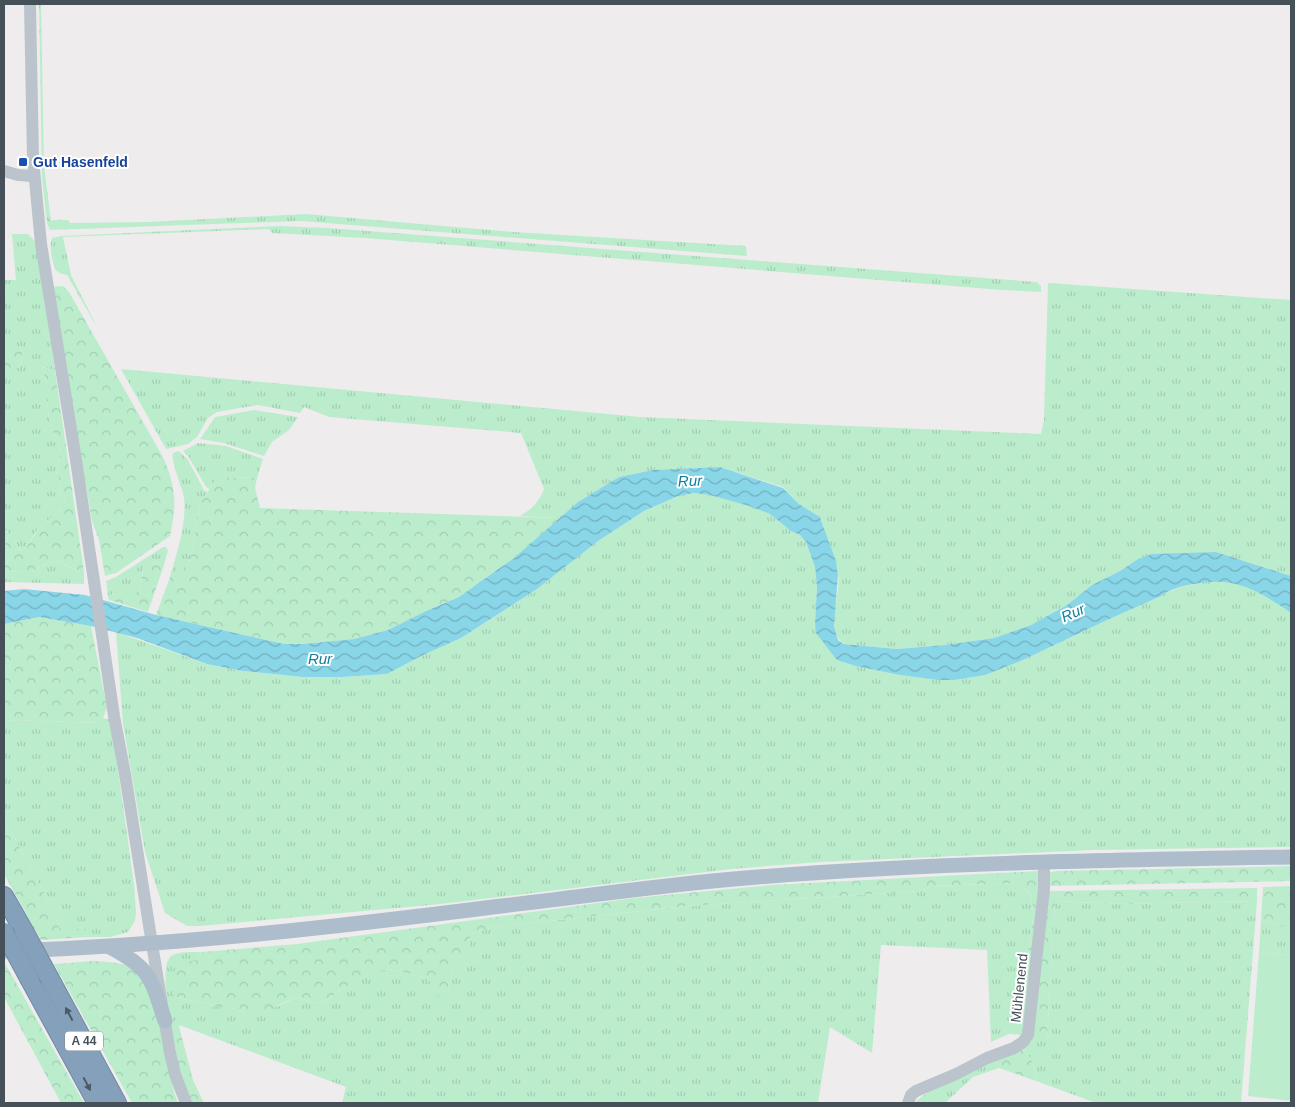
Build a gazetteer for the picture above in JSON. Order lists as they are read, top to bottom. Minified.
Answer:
{"streets":{"highway":["A 44"],"street":["Mühlenend"]},"water":["Rur"],"places":{"transit":["Gut Hasenfeld"]}}
